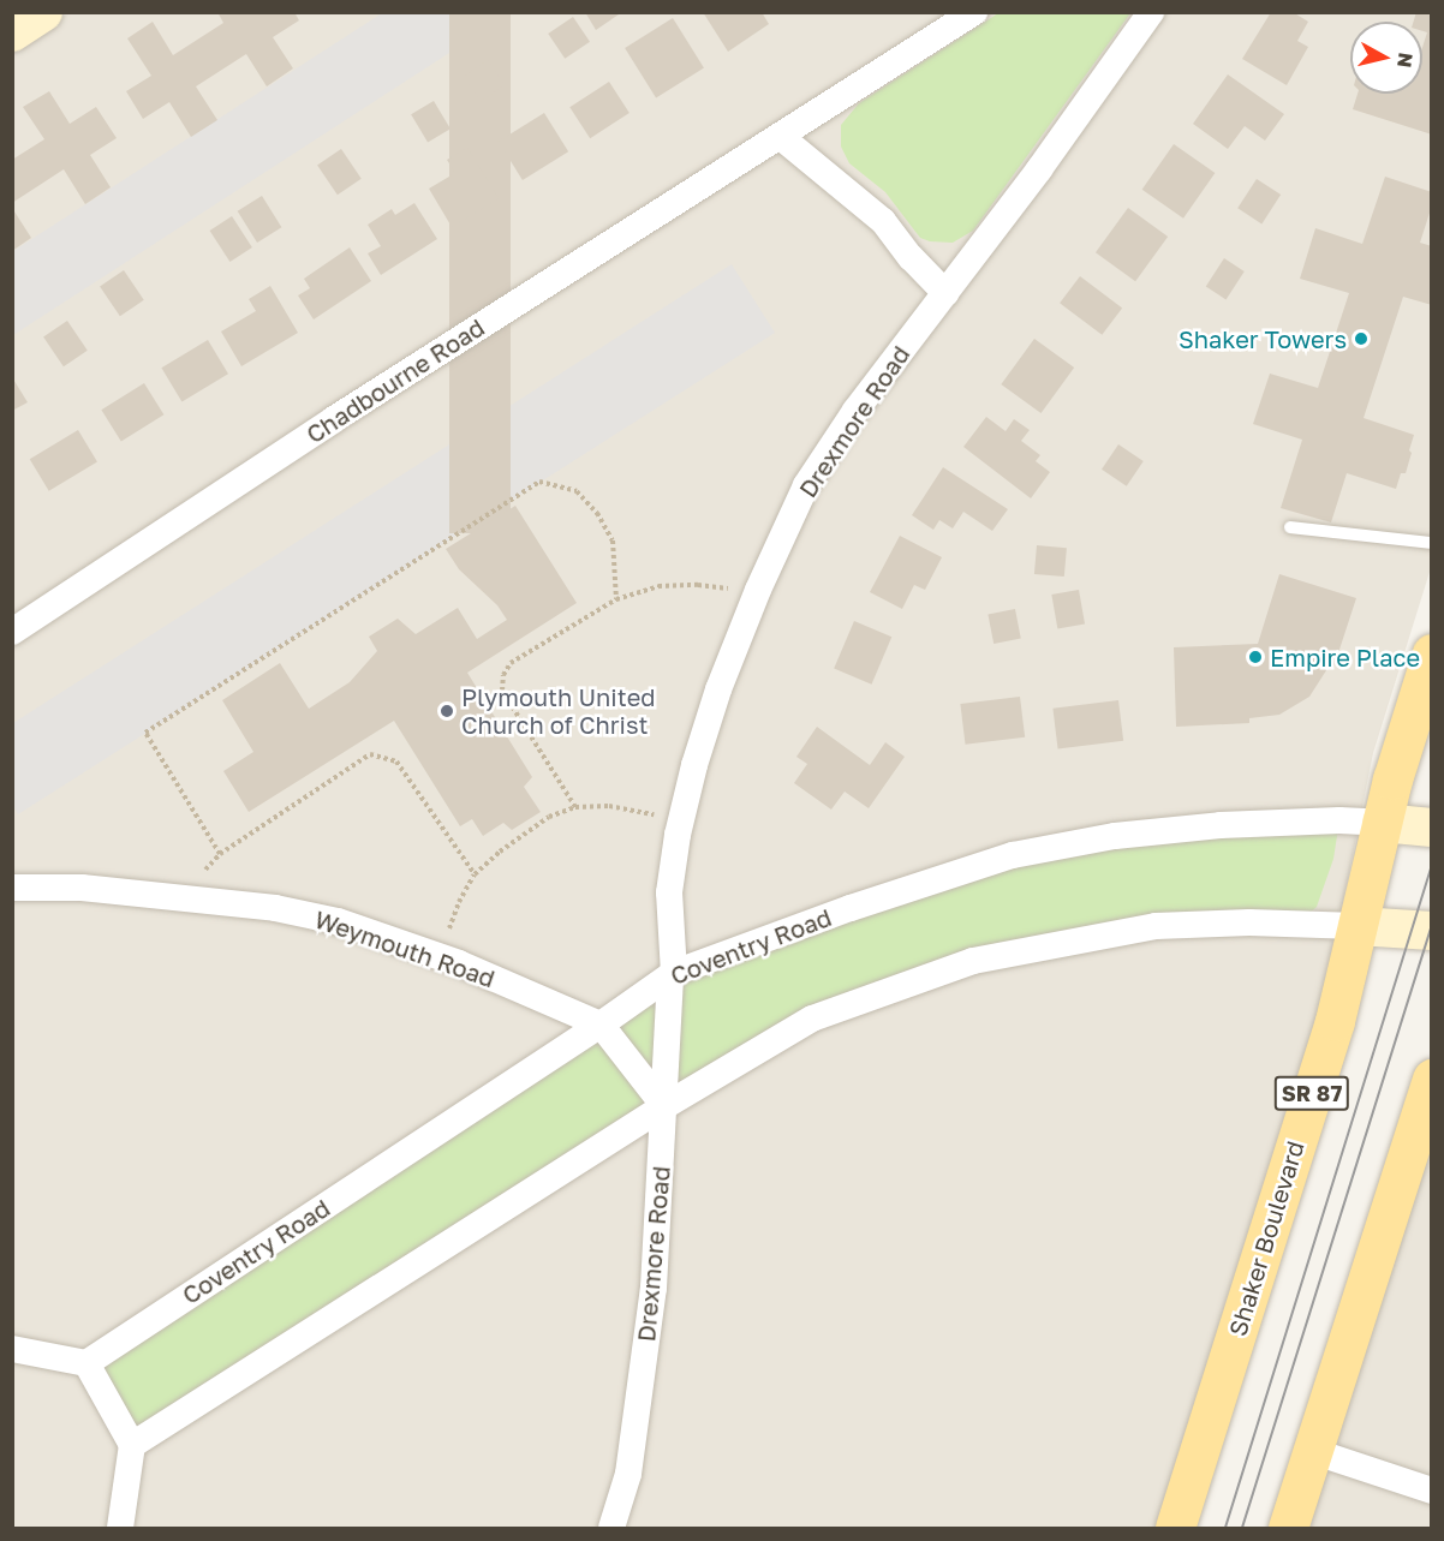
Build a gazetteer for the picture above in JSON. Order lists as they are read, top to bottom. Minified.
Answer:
{"streets":{"main road":["SR 87","Shaker Boulevard"],"street":["Chadbourne Road","Drexmore Road","Coventry Road","Weymouth Road"]},"crossings":[["Drexmore Road","Coventry Road"],["Drexmore Road","Weymouth Road"],["Coventry Road","Weymouth Road"],["Coventry Road","Shaker Boulevard"]],"places":["Shaker Towers","Empire Place","Plymouth United Church of Christ"],"north":"right"}
